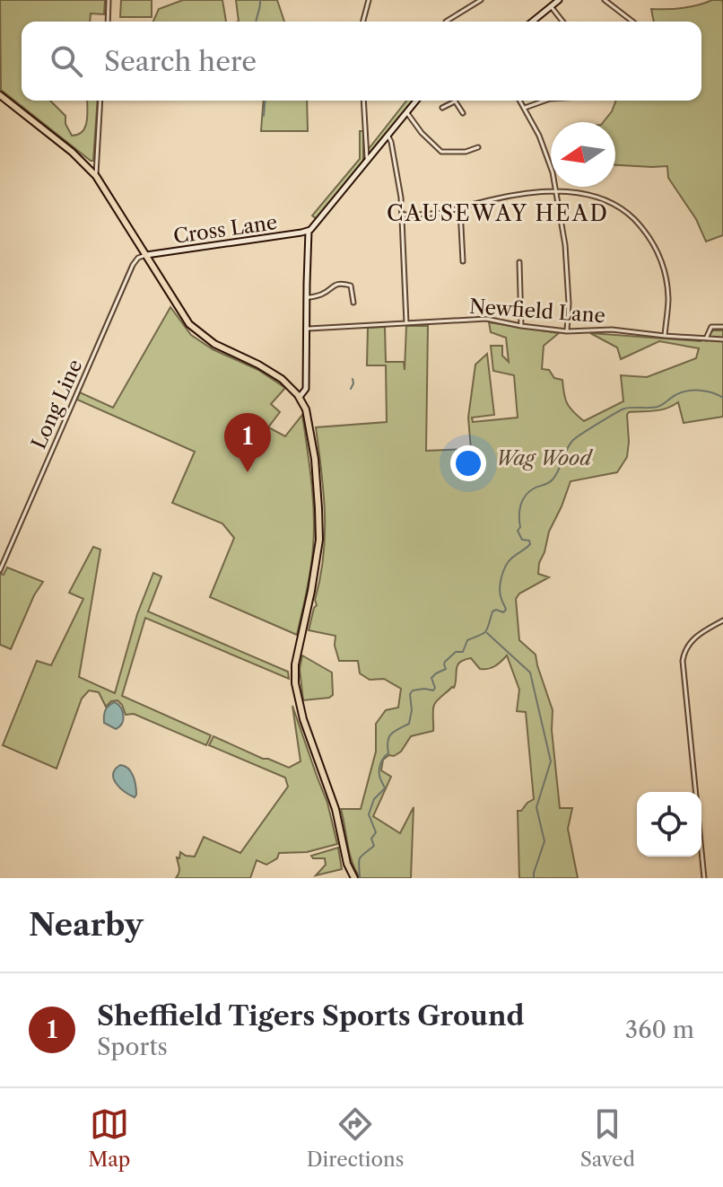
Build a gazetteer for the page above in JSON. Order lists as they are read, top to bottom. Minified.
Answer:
{"streets":{"street":["Cross Lane","Newfield Lane","Long Line"]},"crossings":[["Cross Lane","Long Line"]],"districts":["CAUSEWAY HEAD"],"parks":["Wag Wood"],"north":"left","page":{"search":"Search here","pins":"1","heading":"Nearby","list":[{"mark":"1","name":"Sheffield Tigers Sports Ground","note":"Sports","value":"360 m"}],"nav":["Map","Directions","Saved"]}}
